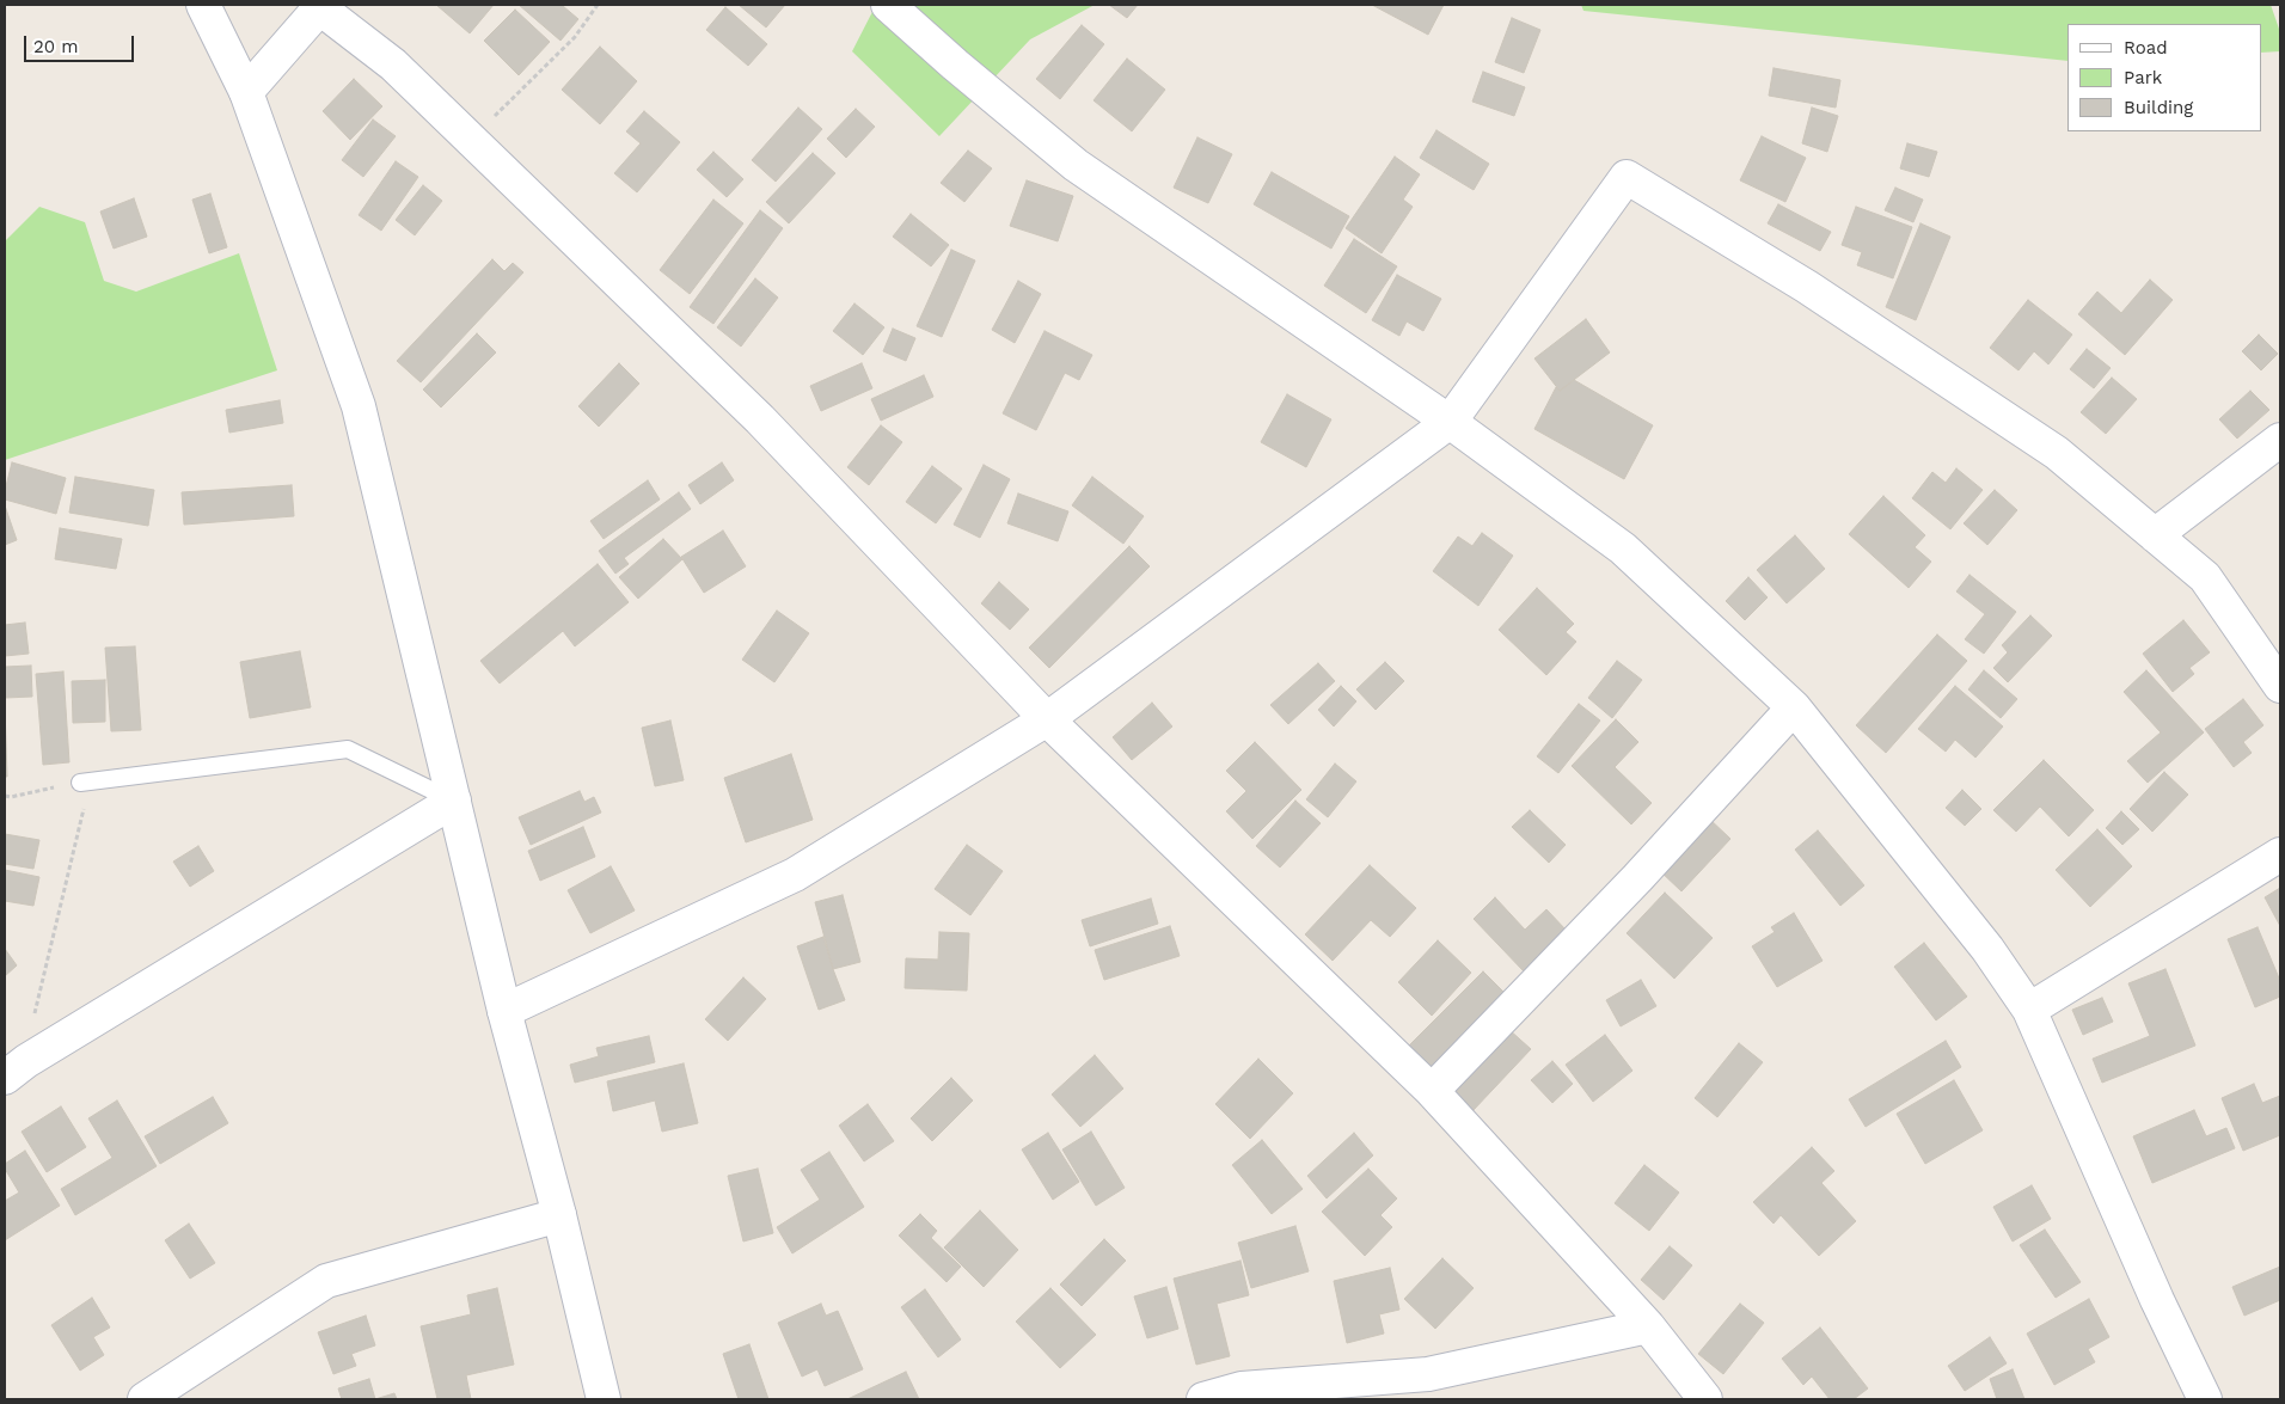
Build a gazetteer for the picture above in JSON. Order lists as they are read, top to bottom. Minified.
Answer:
{"legend":["Road","Park","Building"],"scale_bar":"20 m"}
